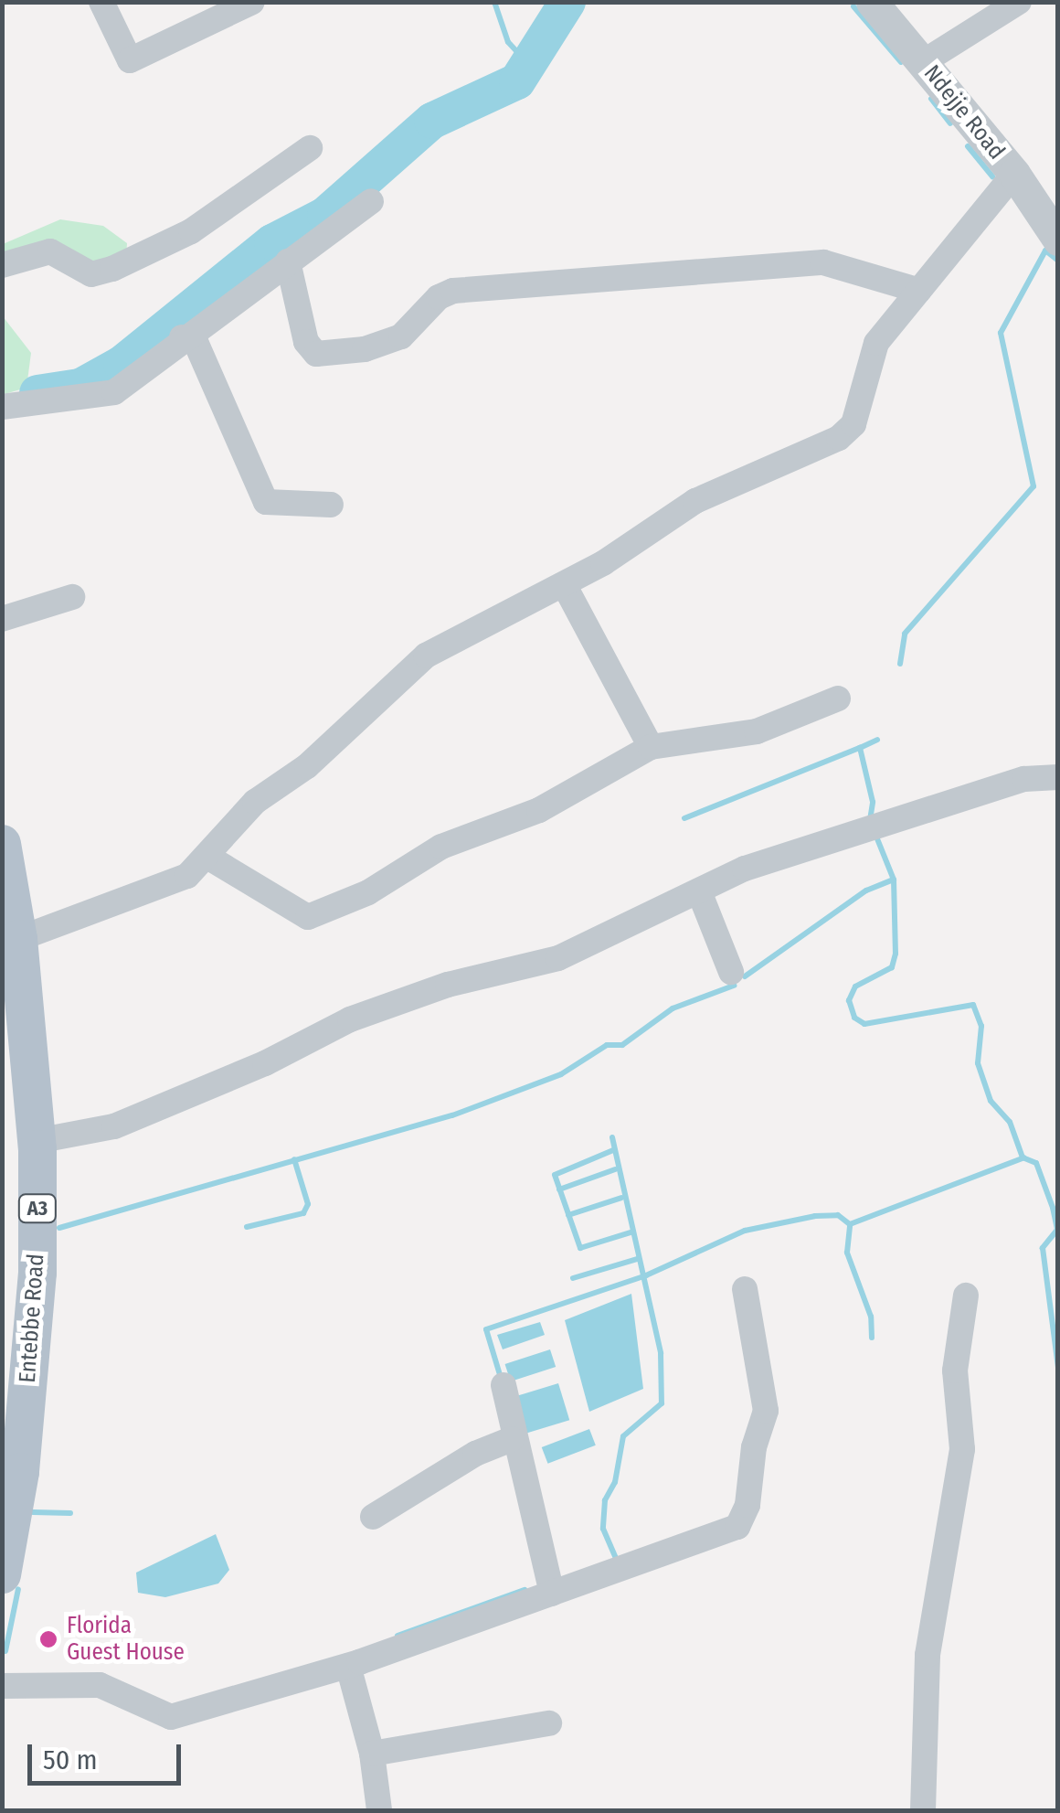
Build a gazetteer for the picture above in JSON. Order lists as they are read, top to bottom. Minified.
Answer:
{"streets":{"main road":["A3","Entebbe Road"],"street":["Ndejje Road"]},"places":["Florida Guest House"],"scale_bar":"50 m"}
